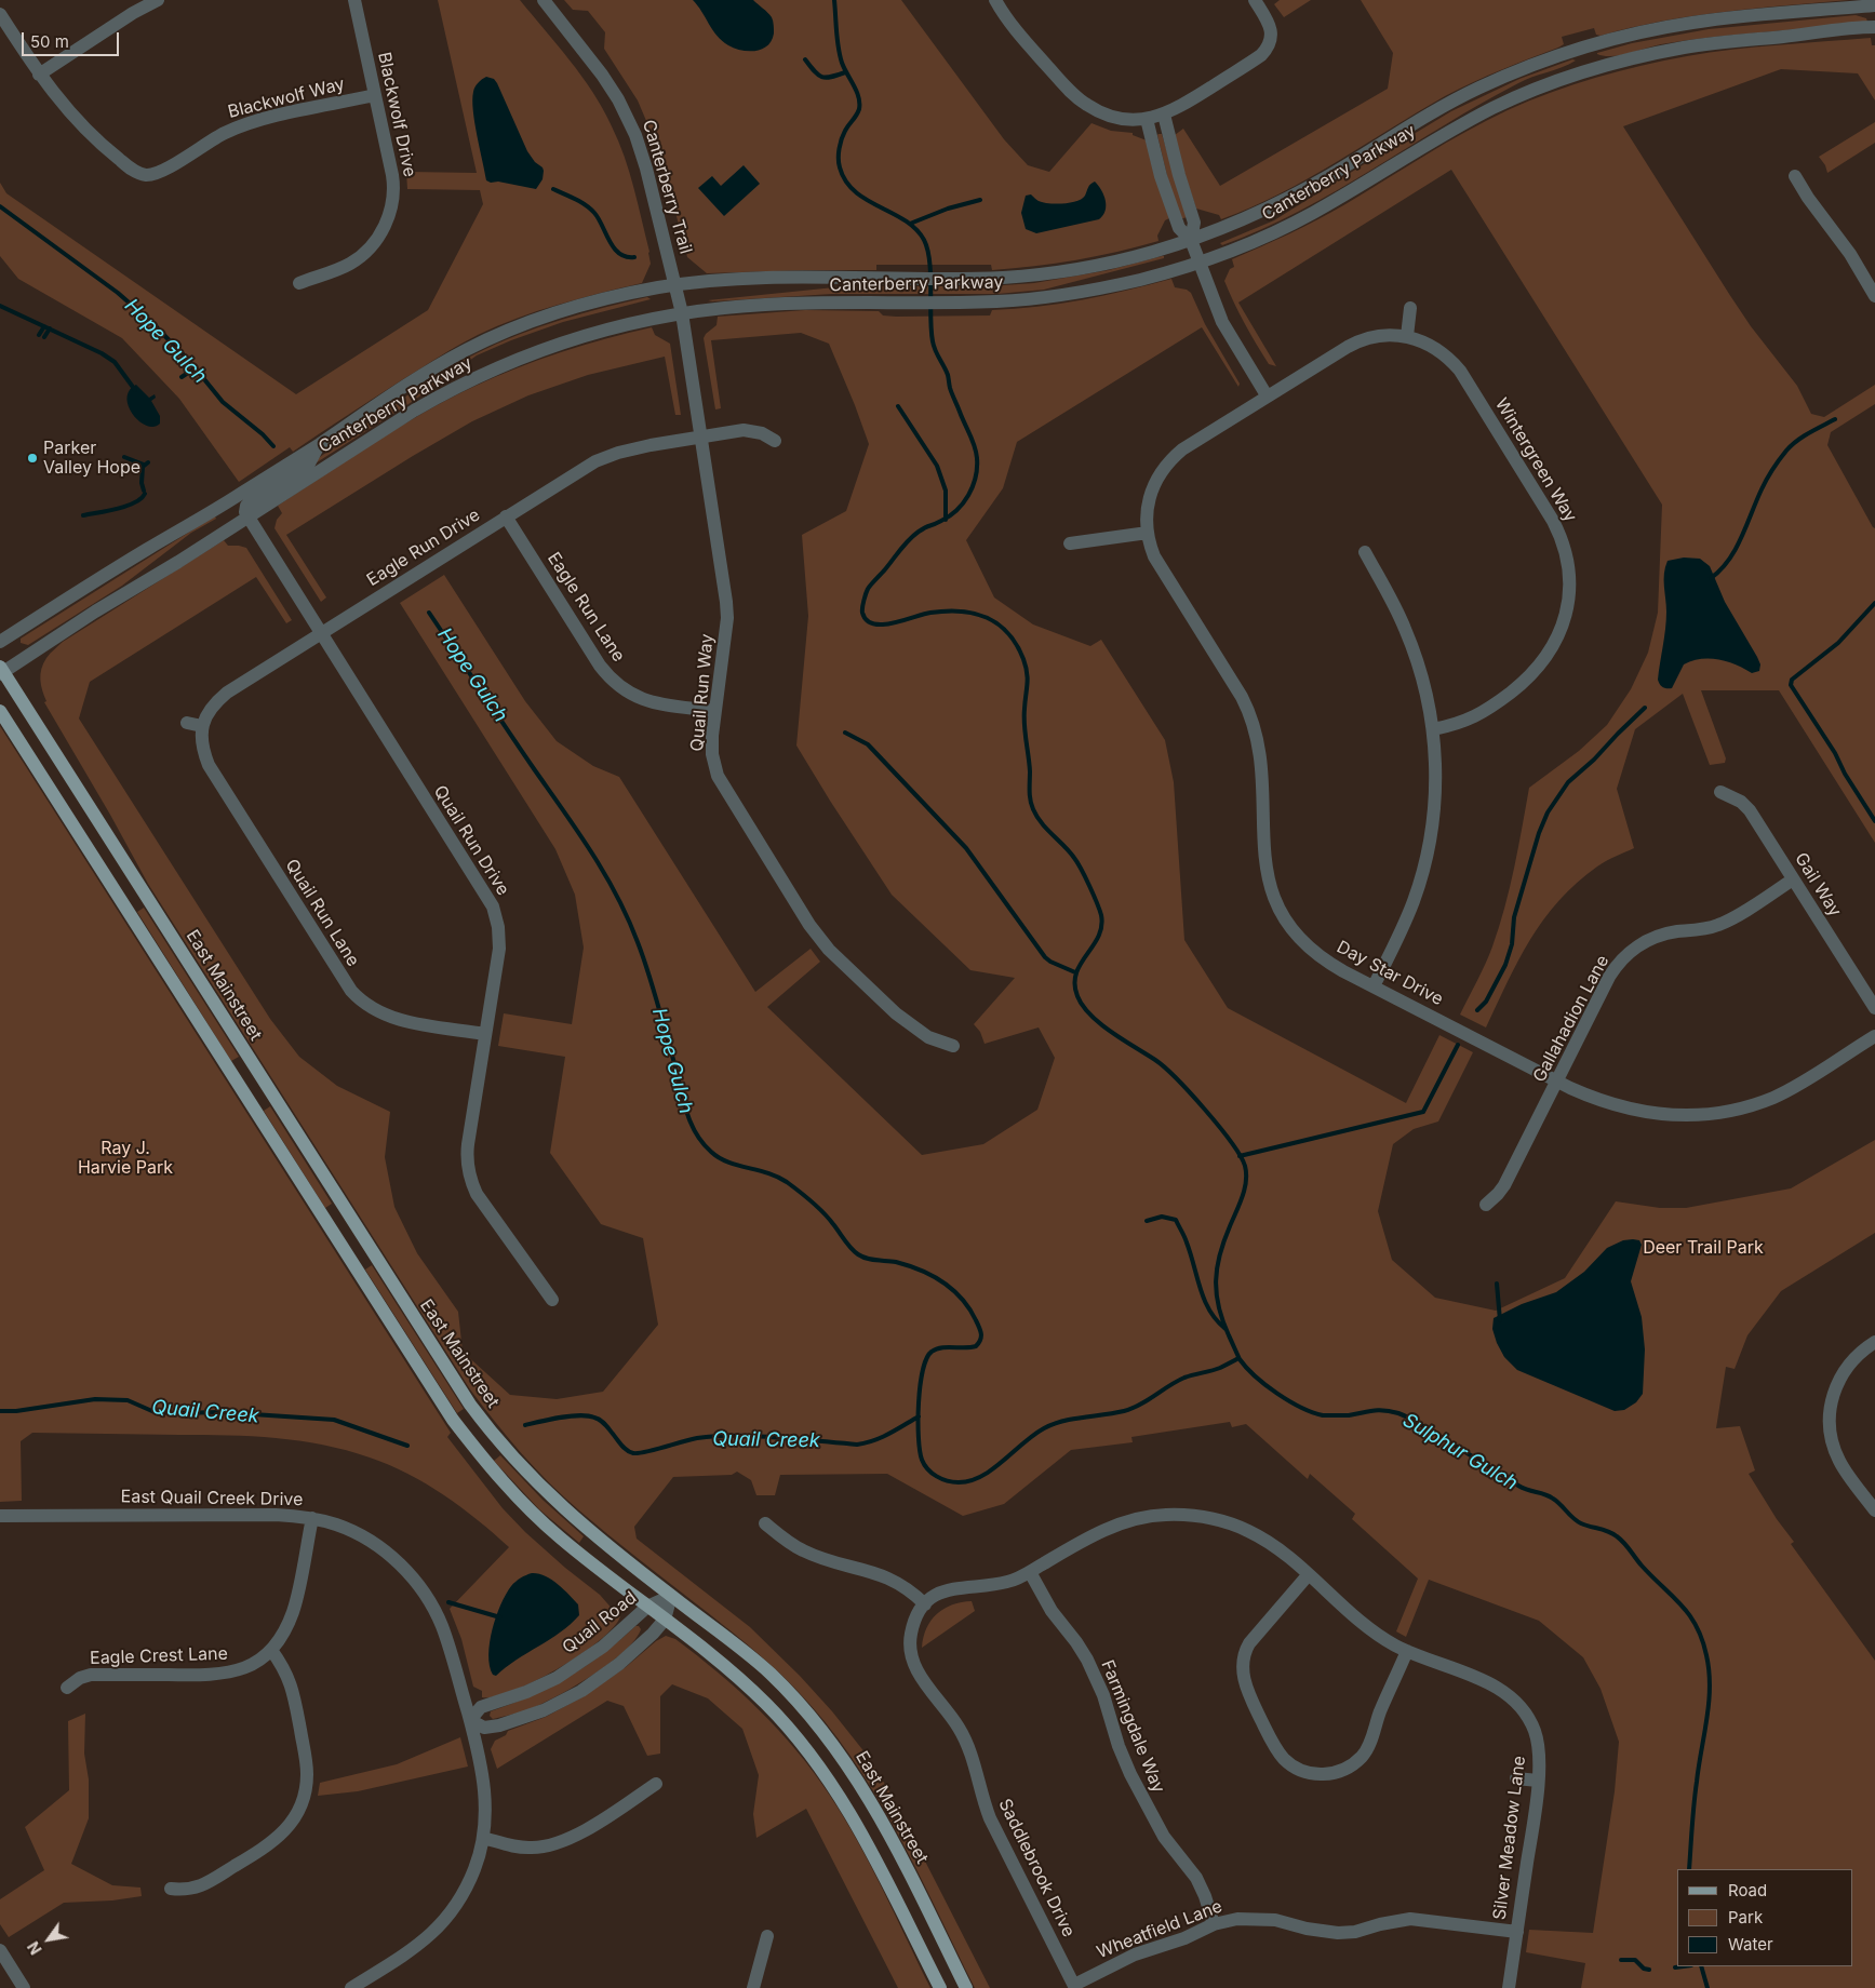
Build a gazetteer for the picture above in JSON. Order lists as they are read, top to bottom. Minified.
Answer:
{"streets":{"main road":["East Mainstreet"],"street":["Blackwolf Way","Blackwolf Drive","Canterberry Parkway","Canterberry Trail","Wintergreen Way","Eagle Run Drive","Eagle Run Lane","Quail Run Way","Quail Run Drive","Gail Way","Quail Run Lane","Day Star Drive","Gallahadion Lane","East Quail Creek Drive","Quail Road","Eagle Crest Lane","Farmingdale Way","Silver Meadow Lane","Saddlebrook Drive","Wheatfield Lane"]},"crossings":[["Blackwolf Way","Blackwolf Drive"],["Canterberry Parkway","Canterberry Trail"],["Canterberry Parkway","Quail Run Way"],["Canterberry Parkway","Quail Run Drive"],["Canterberry Parkway","East Mainstreet"],["Canterberry Trail","Quail Run Way"],["Wintergreen Way","Day Star Drive"],["Eagle Run Drive","Eagle Run Lane"],["Eagle Run Drive","Quail Run Way"],["Eagle Run Drive","Quail Run Drive"],["Eagle Run Drive","Quail Run Lane"],["Eagle Run Lane","Quail Run Way"],["Quail Run Drive","Quail Run Lane"],["Gail Way","Gallahadion Lane"],["Day Star Drive","Gallahadion Lane"],["East Mainstreet","Quail Road"],["East Quail Creek Drive","Quail Road"],["East Quail Creek Drive","Eagle Crest Lane"],["Farmingdale Way","Silver Meadow Lane"],["Farmingdale Way","Saddlebrook Drive"],["Farmingdale Way","Wheatfield Lane"],["Silver Meadow Lane","Saddlebrook Drive"],["Silver Meadow Lane","Wheatfield Lane"],["Saddlebrook Drive","Wheatfield Lane"]],"water":["Hope Gulch","Quail Creek","Sulphur Gulch"],"parks":["Ray J. Harvie Park","Deer Trail Park"],"places":["Parker Valley Hope"],"legend":["Road","Park","Water"],"scale_bar":"50 m","north":"bottom left"}
